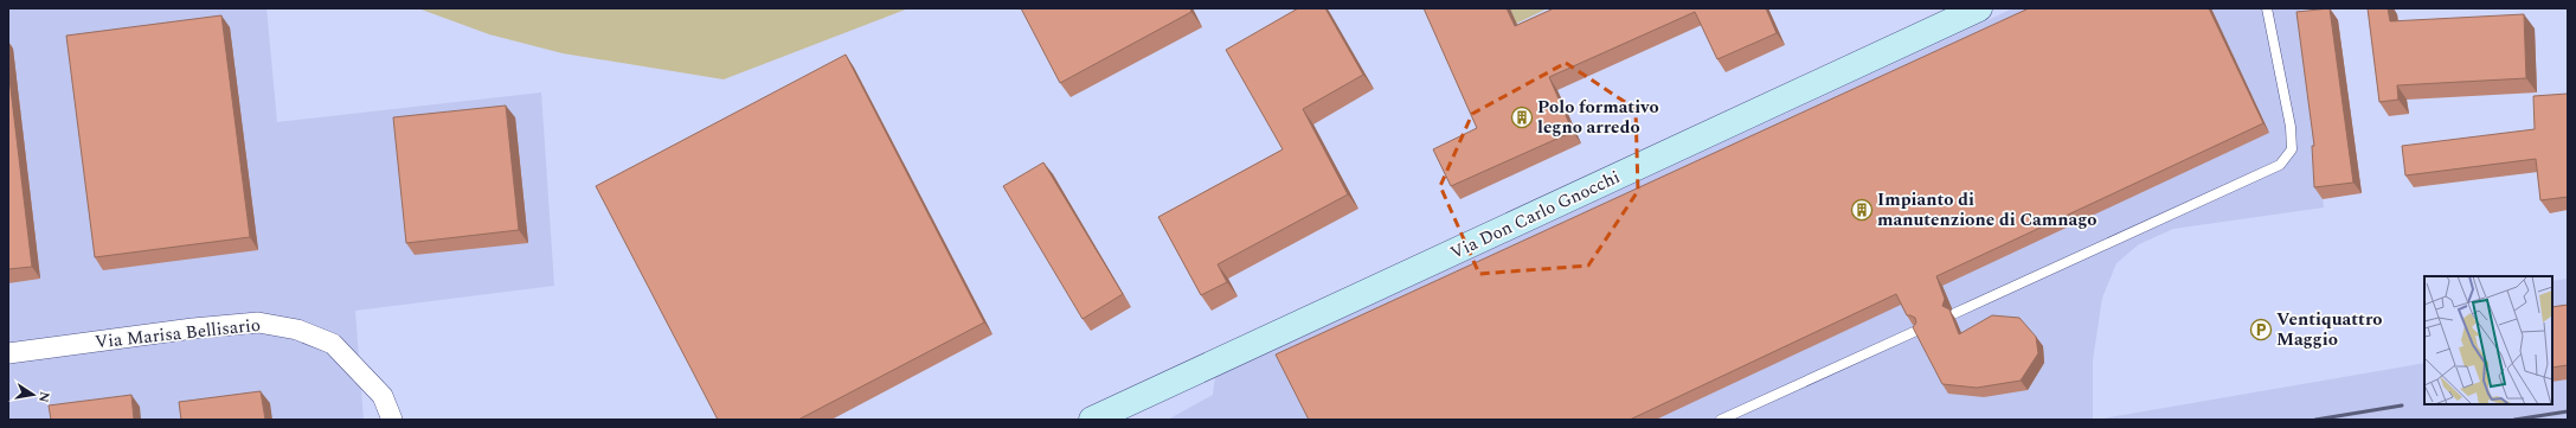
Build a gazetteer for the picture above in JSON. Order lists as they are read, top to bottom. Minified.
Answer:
{"streets":{"street":["Via Don Carlo Gnocchi","Via Marisa Bellisario"]},"places":{"building":["Polo formativo legno arredo","Impianto di manutenzione di Camnago"],"parking":["Ventiquattro Maggio"]},"north":"right"}
